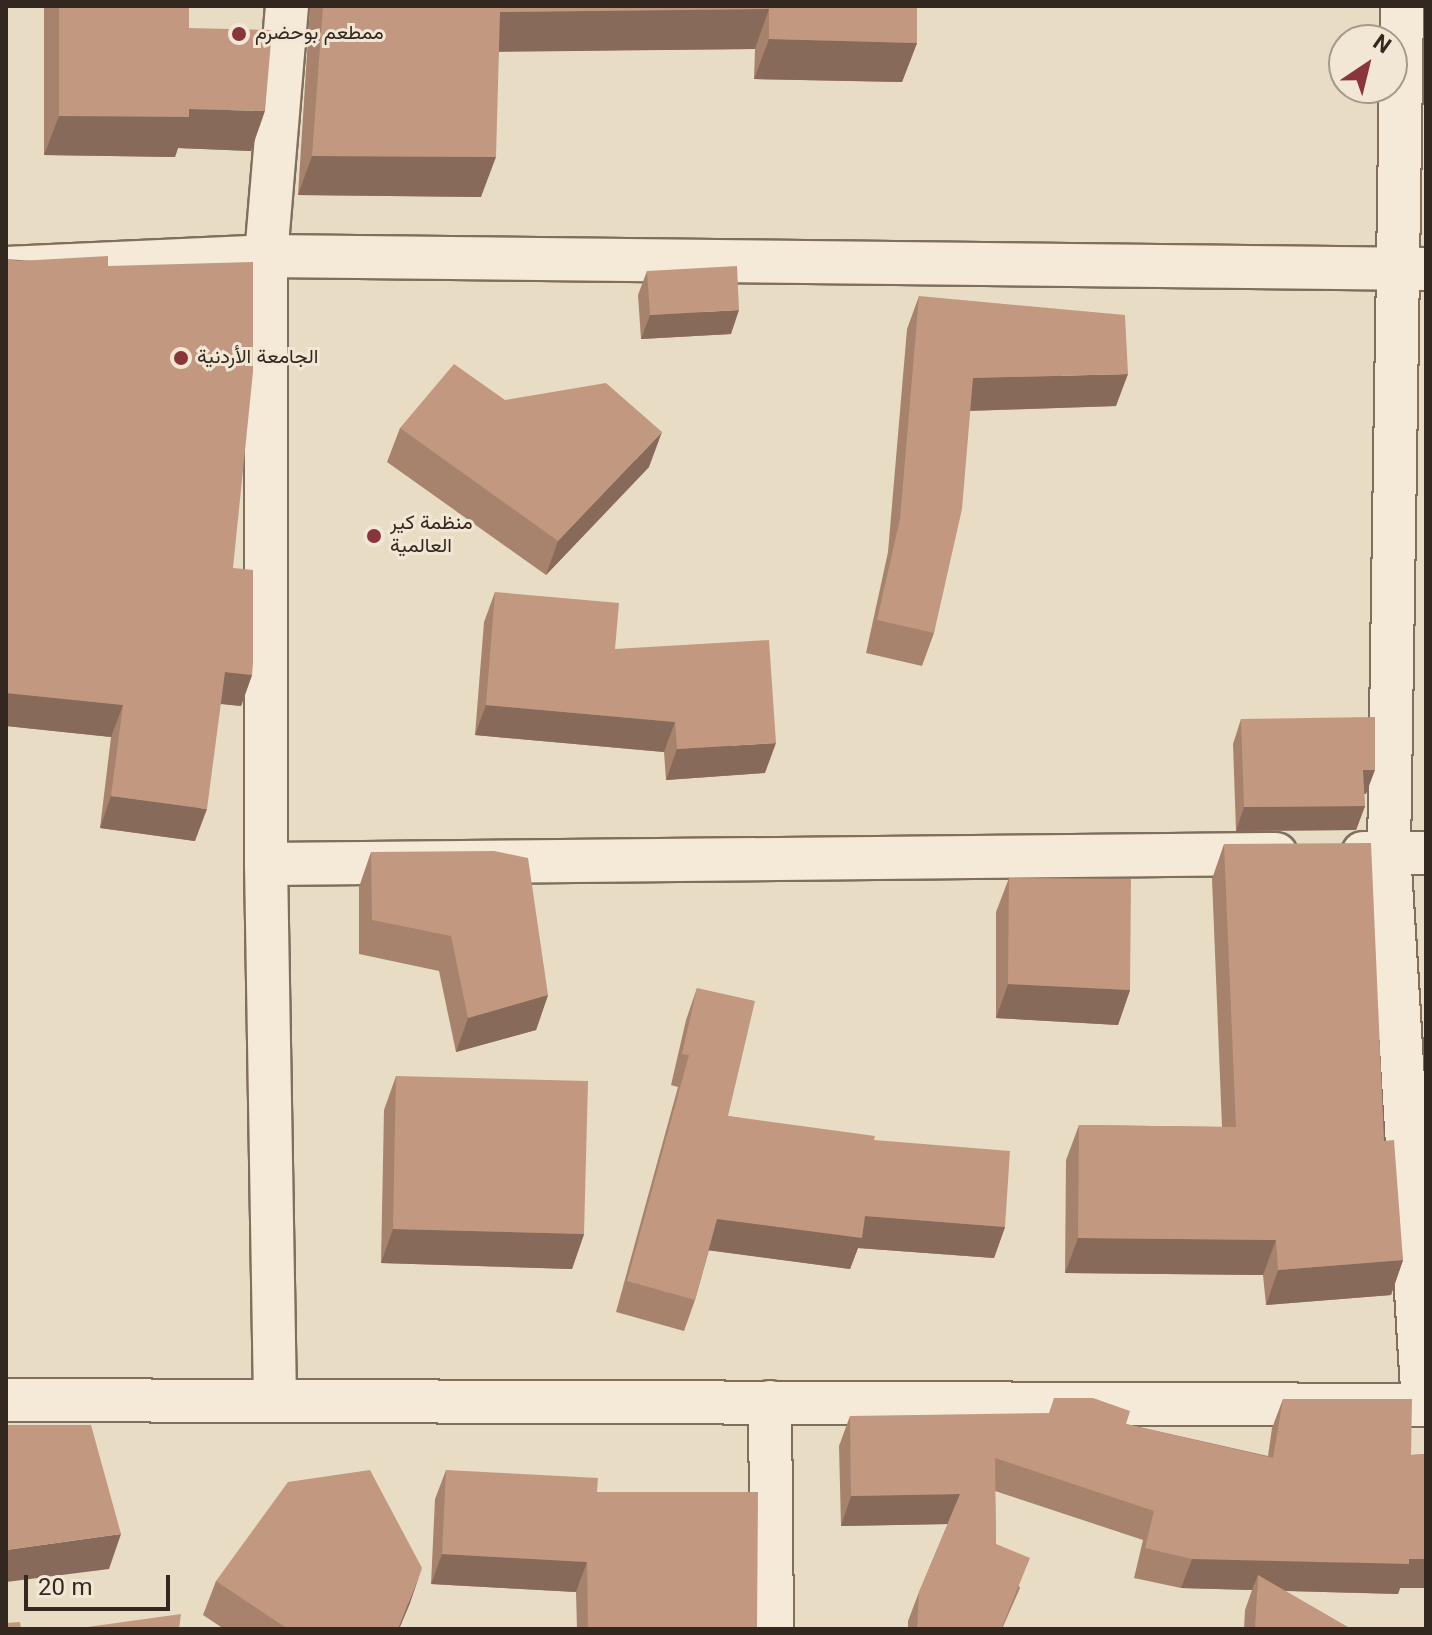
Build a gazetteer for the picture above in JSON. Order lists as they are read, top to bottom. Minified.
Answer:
{"places":["ممطعم بوحضرم","الجامعة الأردنية","منظمة كير العالمية"],"scale_bar":"20 m","north":"top right"}
